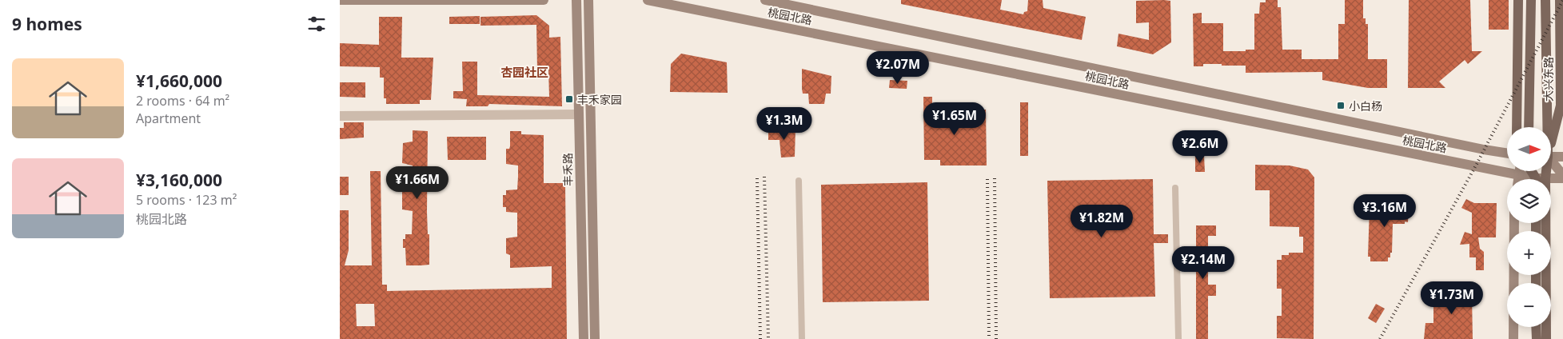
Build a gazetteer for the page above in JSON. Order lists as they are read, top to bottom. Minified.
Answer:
{"streets":{"main road":["桃园北路","大兴东路","丰禾路"]},"districts":["杏园社区"],"places":{"transit":["丰禾家园","小白杨"]},"north":"right","page":{"heading":"9 homes","list":[{"name":"¥1,660,000","note":"2 rooms · 64 m² · Apartment"},{"name":"¥3,160,000","note":"5 rooms · 123 m² · 桃园北路"}],"price":["¥2.07M","¥1.65M","¥1.3M","¥2.6M","¥1.66M","¥3.16M","¥1.82M","¥2.14M","¥1.73M"],"map_buttons":["+","−"]}}
